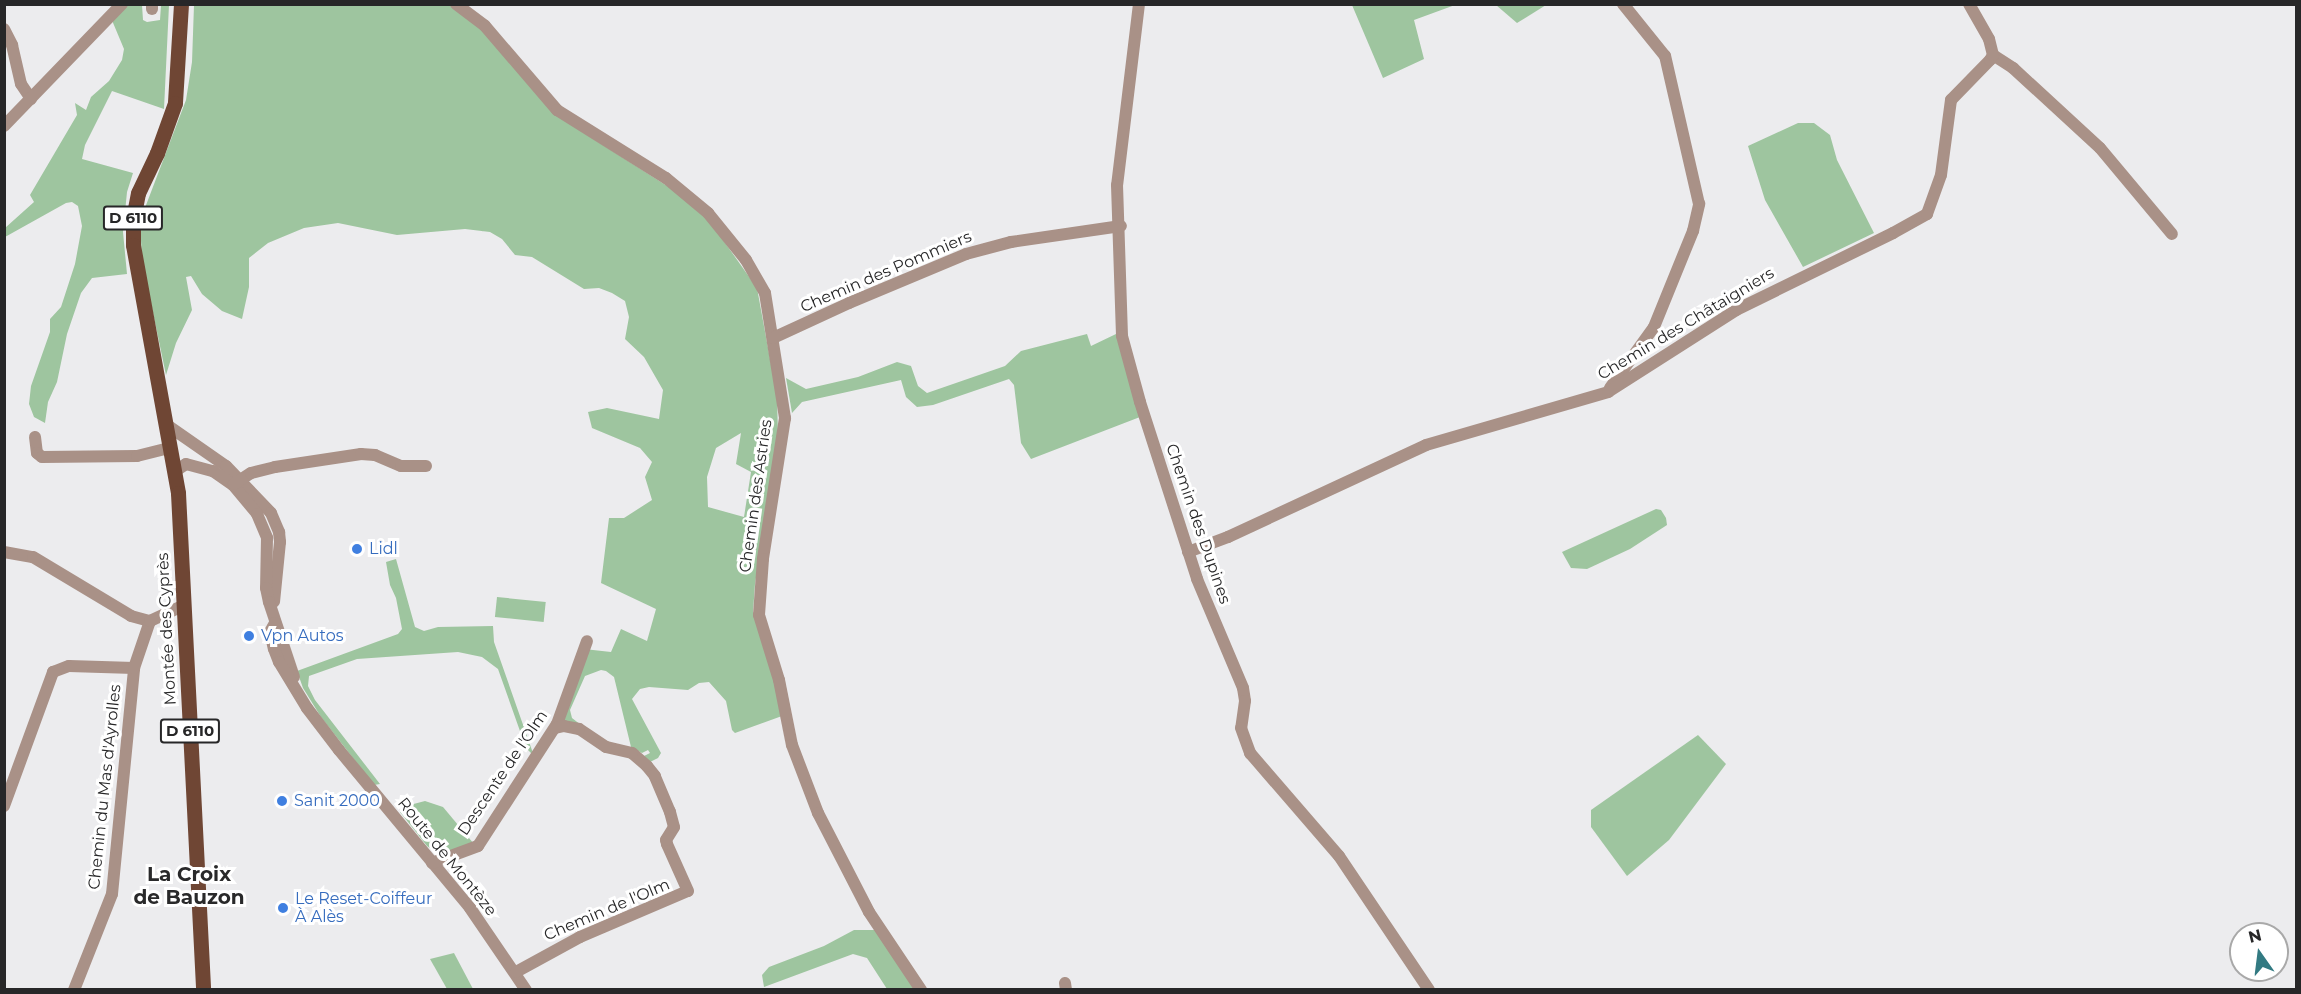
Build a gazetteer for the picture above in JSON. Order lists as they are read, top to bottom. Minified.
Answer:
{"streets":{"main road":["D 6110","Montée des Cyprès"],"street":["Chemin des Pommiers","Chemin des Châtaigniers","Chemin des Astries","Chemin des Dupines","Descente de l'Olm","Chemin du Mas d'Ayrolles","Route de Montèze","Chemin de l'Olm"]},"crossings":[["Chemin des Pommiers","Chemin des Astries"],["Chemin des Pommiers","Chemin des Dupines"],["Chemin des Châtaigniers","Chemin des Dupines"],["Montée des Cyprès","Route de Montèze"],["Descente de l'Olm","Route de Montèze"],["Descente de l'Olm","Chemin de l'Olm"],["Route de Montèze","Chemin de l'Olm"]],"districts":["La Croix de Bauzon"],"places":["Lidl","Vpn Autos","Sanit 2000","Le Reset-Coiffeur À Alès"],"north":"top"}
